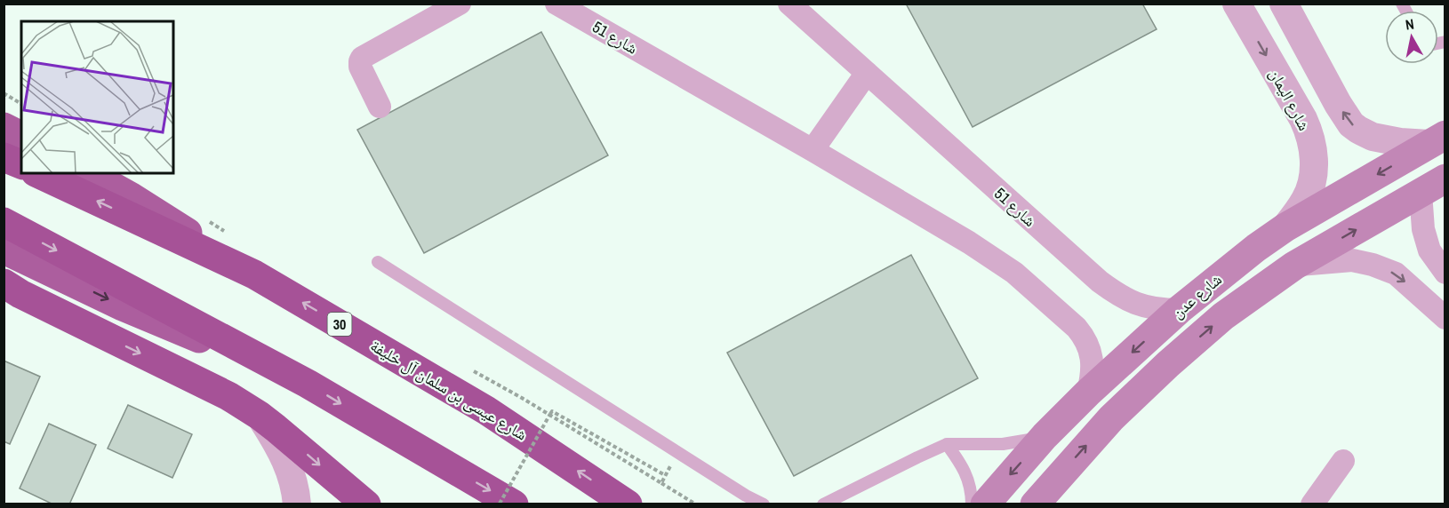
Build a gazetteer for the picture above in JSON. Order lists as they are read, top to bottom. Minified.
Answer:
{"streets":{"highway":["30","شارع عيسى بن سلمان آل خليفة"],"main road":["شارع عدن"],"street":["شارع 51","شارع اليمان"]},"crossings":[["شارع 51","شارع عدن"],["شارع اليمان","شارع عدن"]],"north":"top"}
